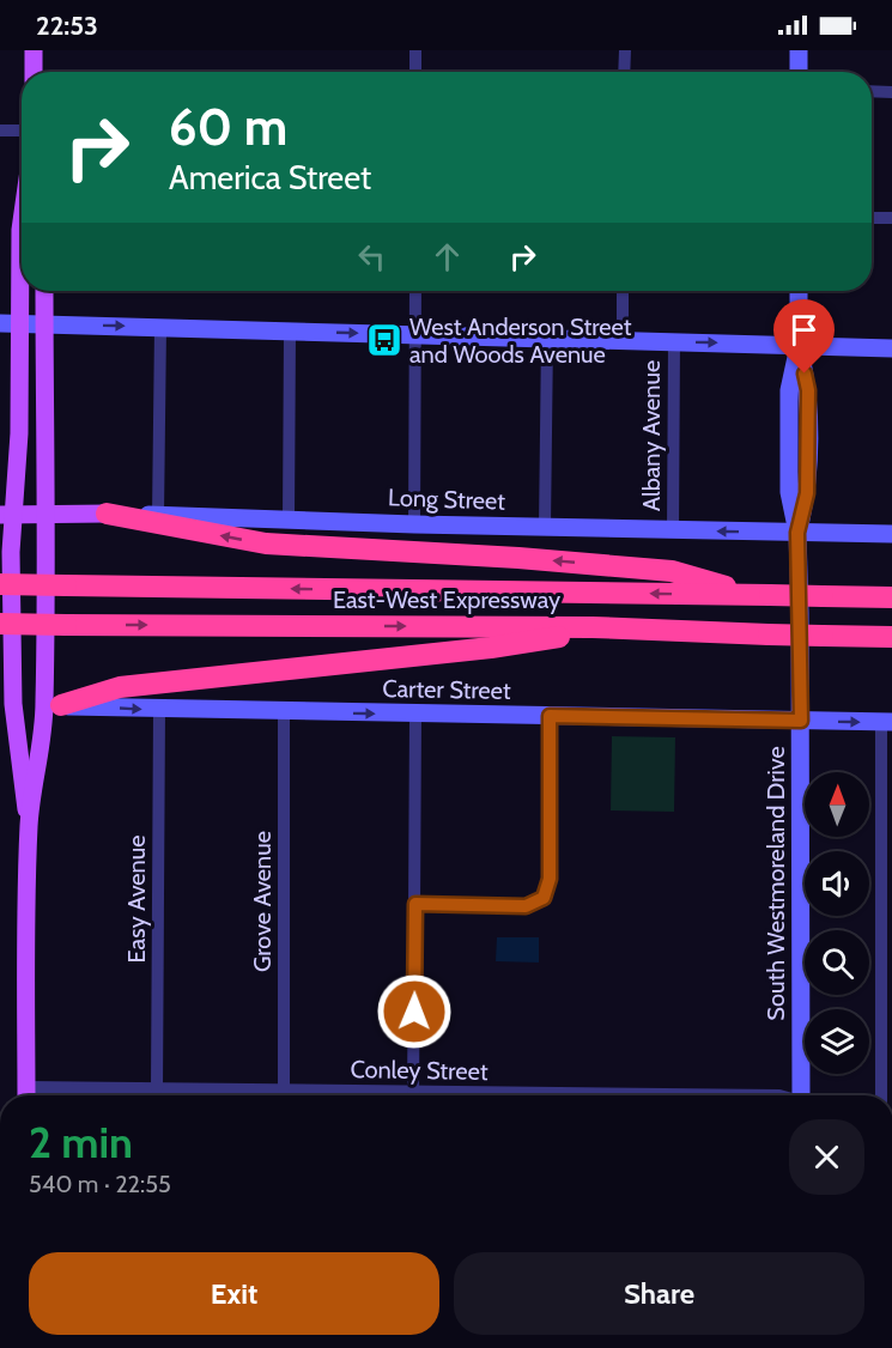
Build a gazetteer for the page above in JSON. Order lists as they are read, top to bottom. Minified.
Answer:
{"streets":{"highway":["East-West Expressway"],"main road":["Long Street","Carter Street"],"street":["Albany Avenue","South Westmoreland Drive","Easy Avenue","Grove Avenue","Conley Street"]},"crossings":[["Albany Avenue","Long Street"],["Long Street","South Westmoreland Drive"],["Carter Street","South Westmoreland Drive"],["Carter Street","Easy Avenue"],["Carter Street","Grove Avenue"],["Easy Avenue","Conley Street"],["Grove Avenue","Conley Street"]],"one_way":["Carter Street"],"places":{"bus stop":["West Anderson Street and Woods Avenue"]},"north":"top","page":{"status":"22:53","turn":["60 m","America Street"],"heading":["2 min","540 m · 22:55"],"buttons":["Exit","Share"]}}
